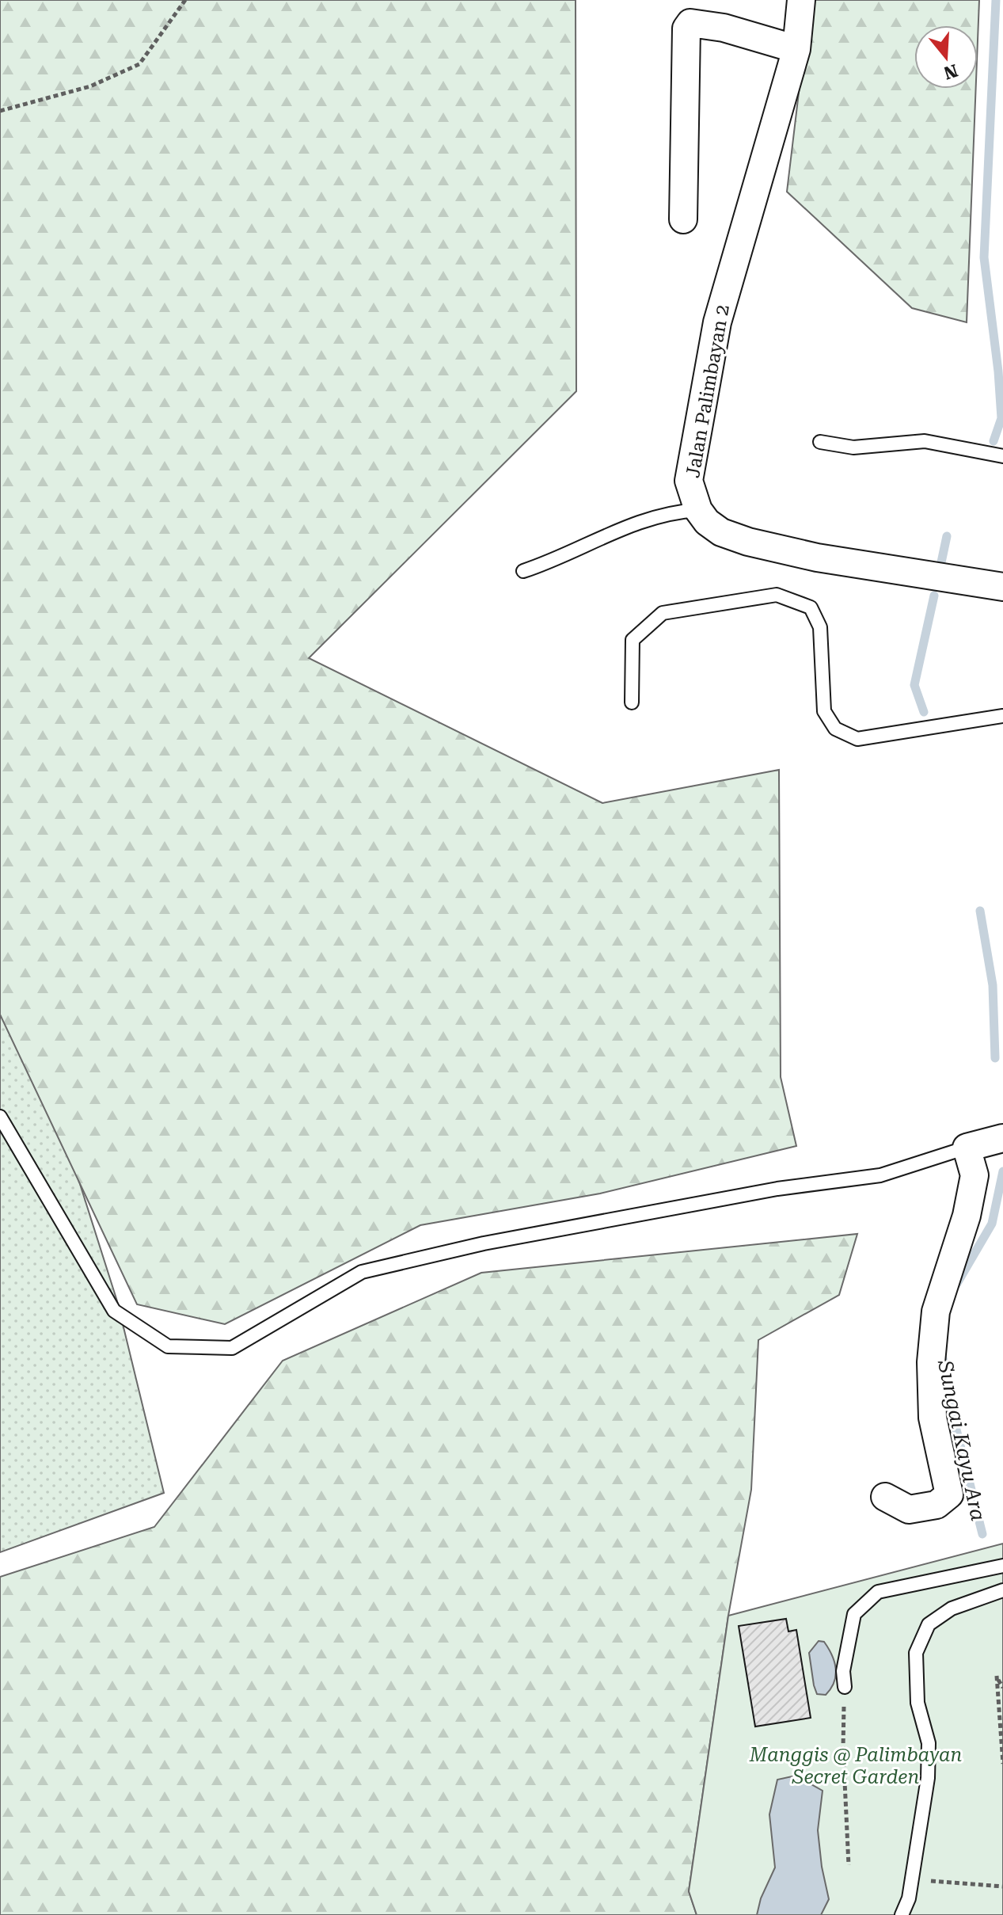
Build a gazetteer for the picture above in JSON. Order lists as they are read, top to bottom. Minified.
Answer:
{"streets":{"street":["Jalan Palimbayan 2"]},"water":["Sungai Kayu Ara"],"parks":["Manggis @ Palimbayan Secret Garden"],"north":"bottom"}
